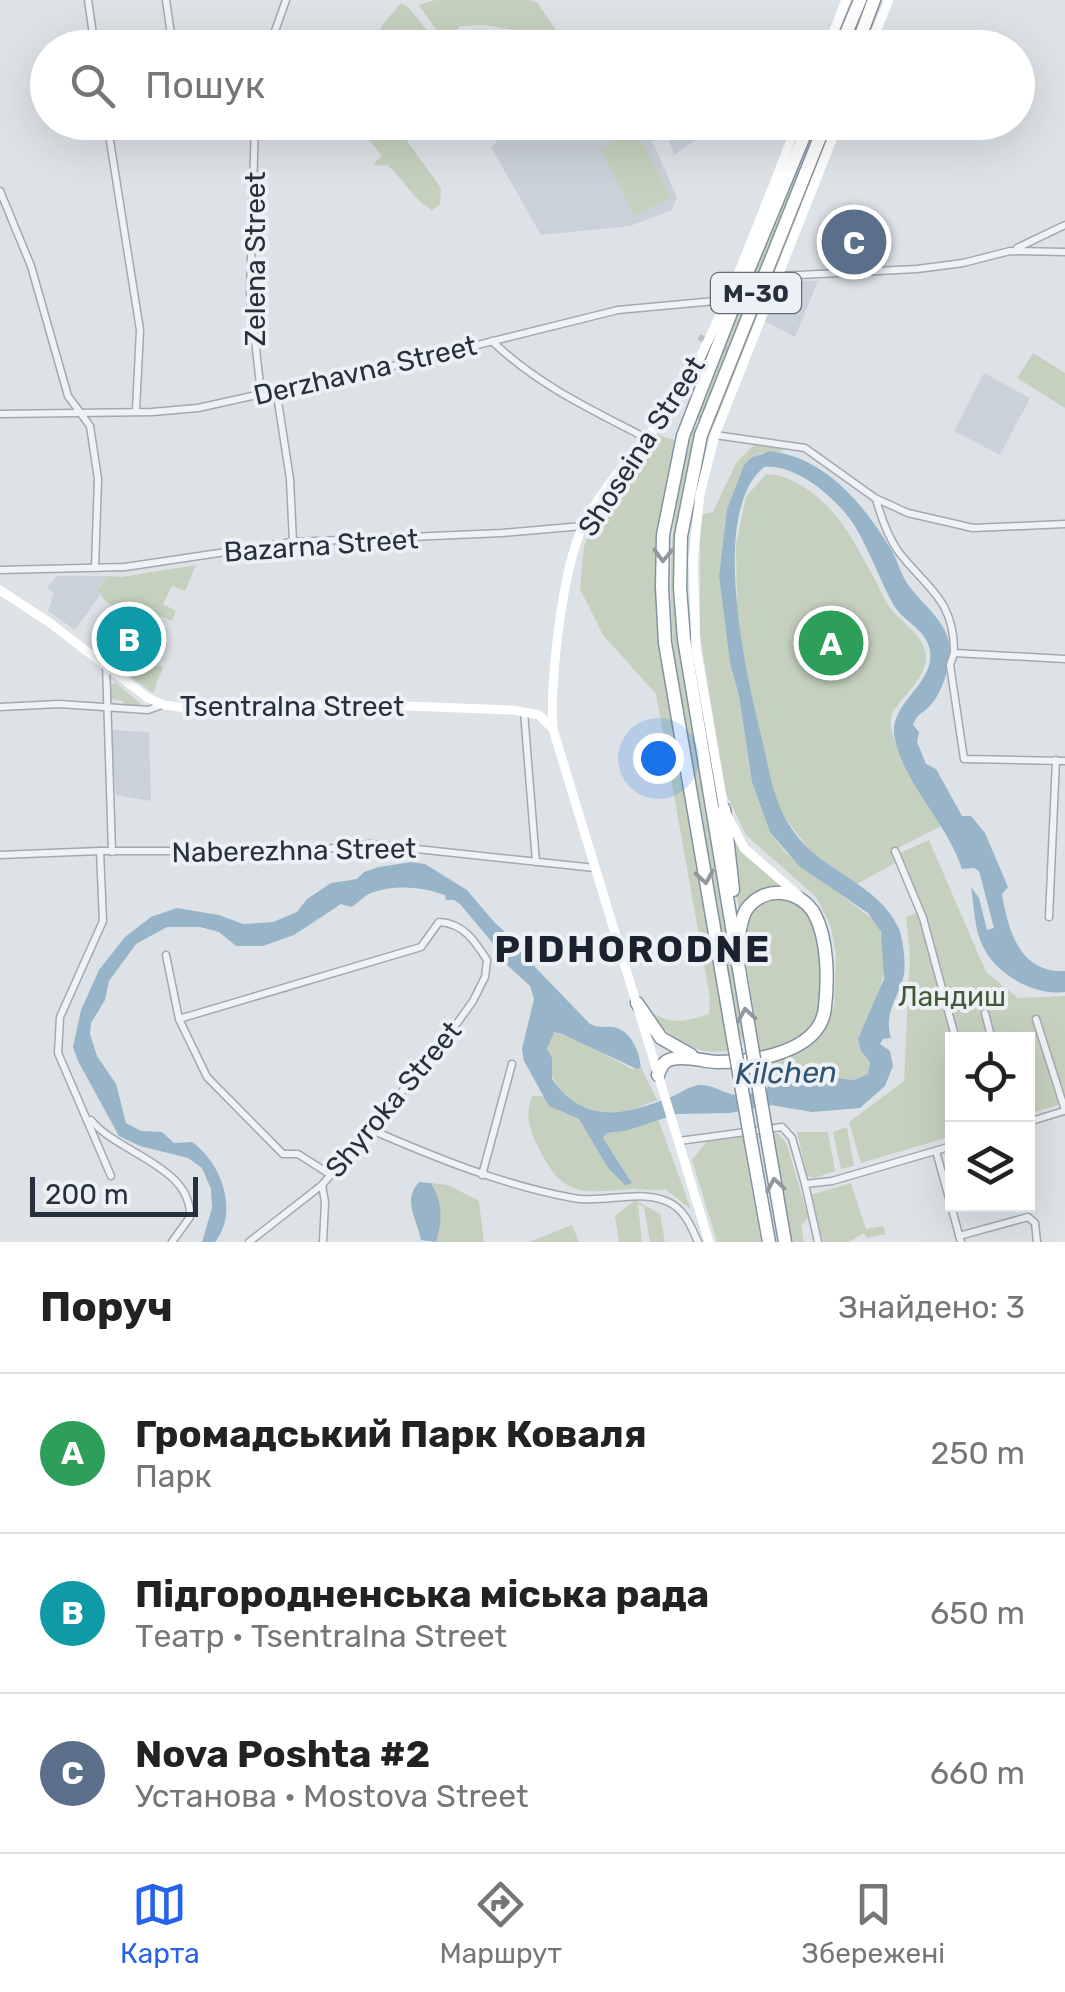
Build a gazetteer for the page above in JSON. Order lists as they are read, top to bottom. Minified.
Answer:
{"streets":{"highway":["М-30"],"street":["Zelena Street","Derzhavna Street","Shoseina Street","Bazarna Street","Tsentralna Street","Naberezhna Street","Shyroka Street"]},"crossings":[["Zelena Street","Derzhavna Street"],["Derzhavna Street","Shoseina Street"],["Shoseina Street","Bazarna Street"],["Shoseina Street","Naberezhna Street"]],"districts":["PIDHORODNE"],"water":["Kilchen"],"parks":["Ландиш"],"scale_bar":"200 m","page":{"search":"Пошук","pins":["C","B","A"],"scale":"200 m","heading":["Поруч","Знайдено: 3"],"list":[{"mark":"A","name":"Громадський Парк Коваля","note":"Парк","value":"250 m"},{"mark":"B","name":"Підгородненська міська рада","note":"Театр · Tsentralna Street","value":"650 m"},{"mark":"C","name":"Nova Poshta #2","note":"Установа · Mostova Street","value":"660 m"}],"nav":["Карта","Маршрут","Збережені"]}}
